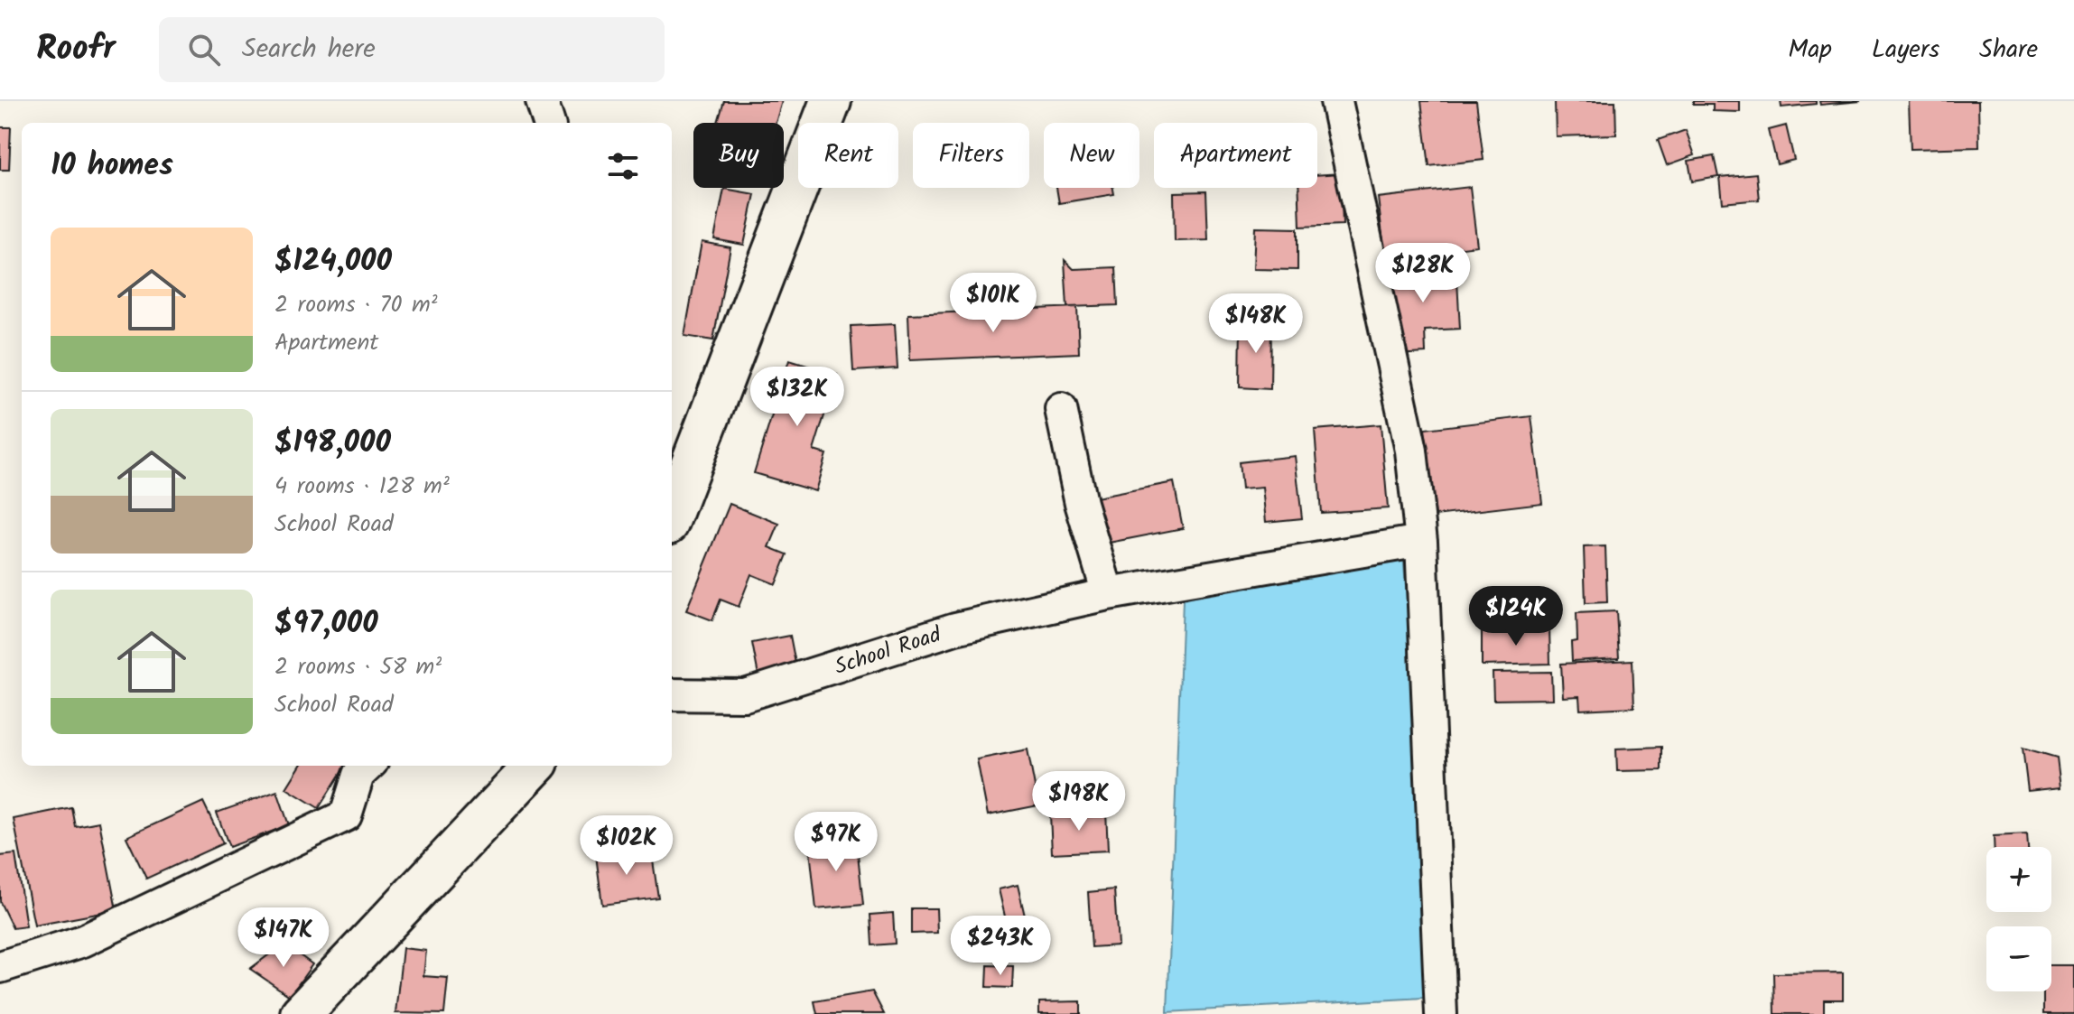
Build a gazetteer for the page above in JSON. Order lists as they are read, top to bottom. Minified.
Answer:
{"streets":{"street":["School Road"]},"page":{"header":"Roofr","search":"Search here","nav":["Map","Layers","Share"],"chip":["Buy","Rent","Filters","New","Apartment"],"heading":"10 homes","list":[{"name":"$124,000","note":"2 rooms · 70 m² · Apartment"},{"name":"$198,000","note":"4 rooms · 128 m² · School Road"},{"name":"$97,000","note":"2 rooms · 58 m² · School Road"}],"price":["$128K","$101K","$148K","$132K","$124K","$198K","$97K","$102K","$147K","$243K"],"map_buttons":["+","−"]}}
